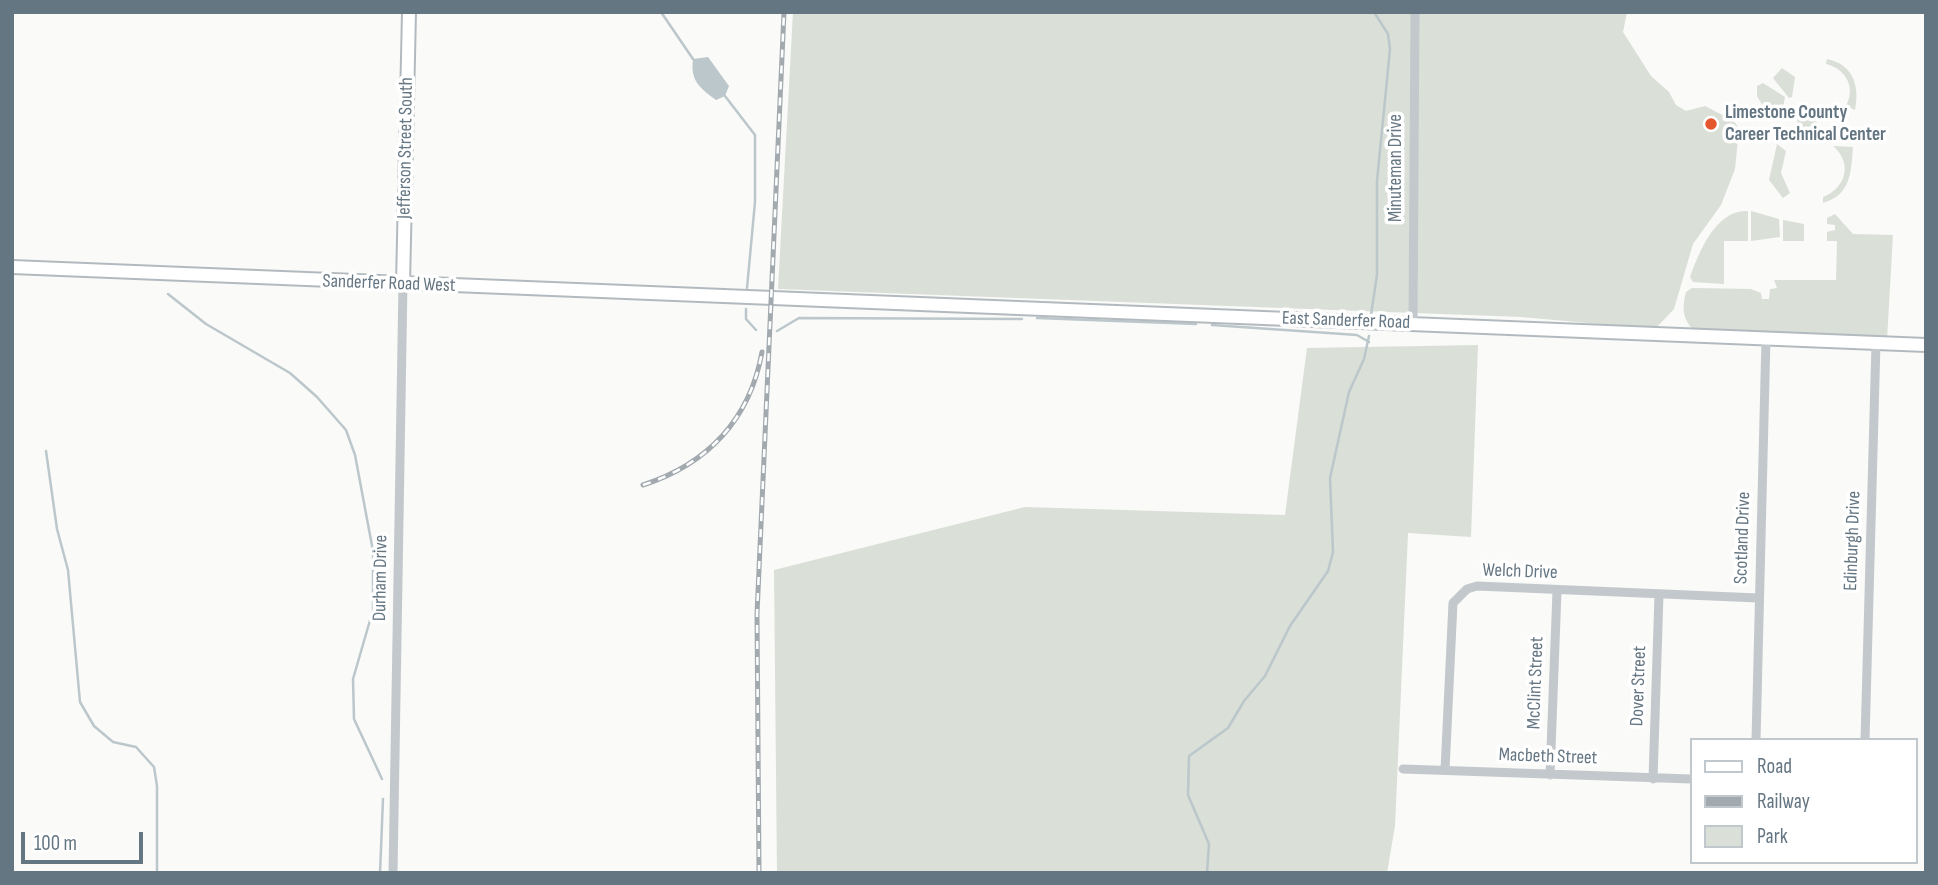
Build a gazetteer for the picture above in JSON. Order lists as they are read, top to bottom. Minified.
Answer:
{"streets":{"street":["Jefferson Street South","Minuteman Drive","Sanderfer Road West","East Sanderfer Road","Scotland Drive","Edinburgh Drive","Welch Drive","Durham Drive","McClint Street","Dover Street","Macbeth Street"]},"crossings":[["Jefferson Street South","Sanderfer Road West"],["Jefferson Street South","Durham Drive"],["Minuteman Drive","East Sanderfer Road"],["Sanderfer Road West","East Sanderfer Road"],["Sanderfer Road West","Durham Drive"],["East Sanderfer Road","Scotland Drive"],["East Sanderfer Road","Edinburgh Drive"],["Scotland Drive","Welch Drive"],["Welch Drive","McClint Street"],["Welch Drive","Dover Street"],["Welch Drive","Macbeth Street"],["McClint Street","Macbeth Street"],["Dover Street","Macbeth Street"]],"places":["Limestone County Career Technical Center"],"legend":["Road","Railway","Park"],"scale_bar":"100 m"}
